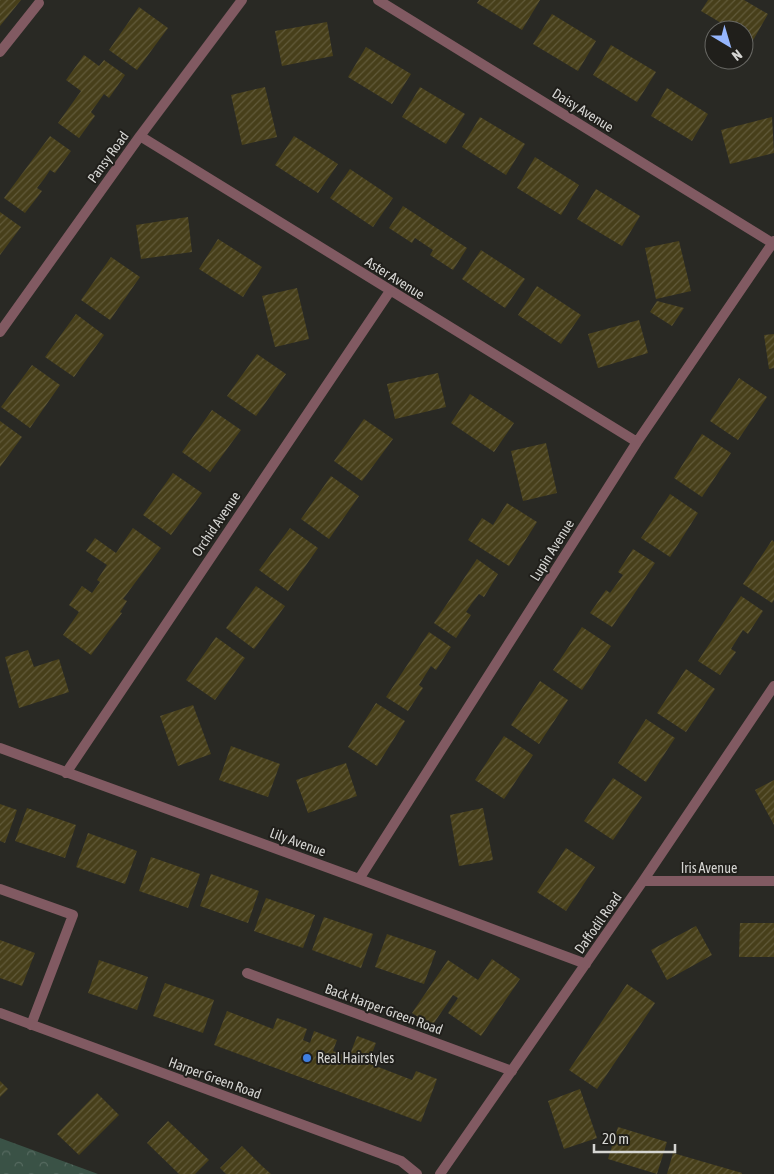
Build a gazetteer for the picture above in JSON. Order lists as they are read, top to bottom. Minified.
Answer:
{"streets":{"street":["Daisy Avenue","Pansy Road","Aster Avenue","Orchid Avenue","Lupin Avenue","Lily Avenue","Iris Avenue","Daffodil Road","Back Harper Green Road","Harper Green Road"]},"crossings":[["Daisy Avenue","Lupin Avenue"],["Pansy Road","Aster Avenue"],["Aster Avenue","Orchid Avenue"],["Aster Avenue","Lupin Avenue"],["Orchid Avenue","Lily Avenue"],["Lupin Avenue","Lily Avenue"],["Lily Avenue","Daffodil Road"],["Iris Avenue","Daffodil Road"],["Daffodil Road","Back Harper Green Road"]],"places":["Real Hairstyles"],"scale_bar":"20 m","north":"bottom right"}
